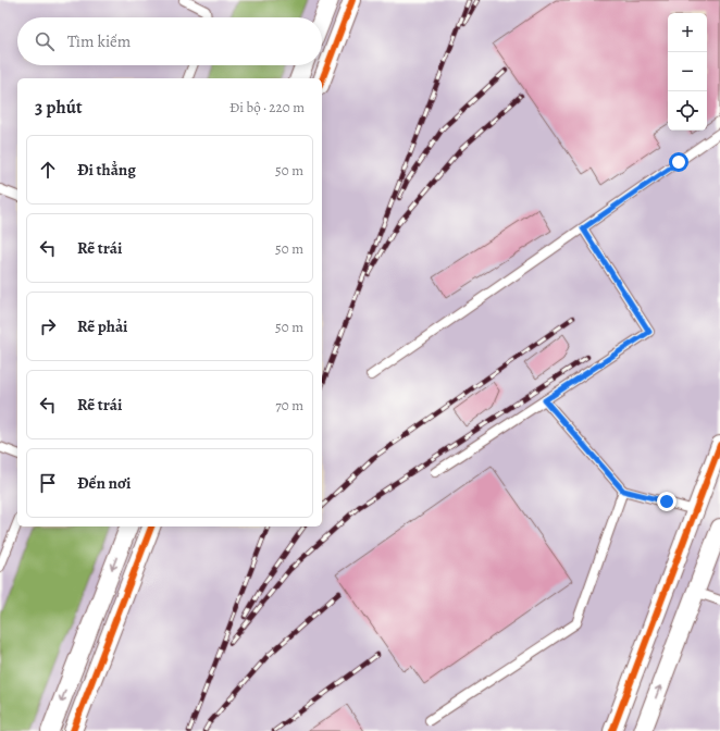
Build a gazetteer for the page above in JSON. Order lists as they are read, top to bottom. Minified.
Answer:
{"page":{"map_buttons":["+","−"],"search":"Tìm kiếm","heading":["3 phút","Đi bộ · 220 m"],"list":[["Đi thẳng","50 m"],["Rẽ trái","50 m"],["Rẽ phải","50 m"],["Rẽ trái","70 m"],"Đến nơi"]}}
